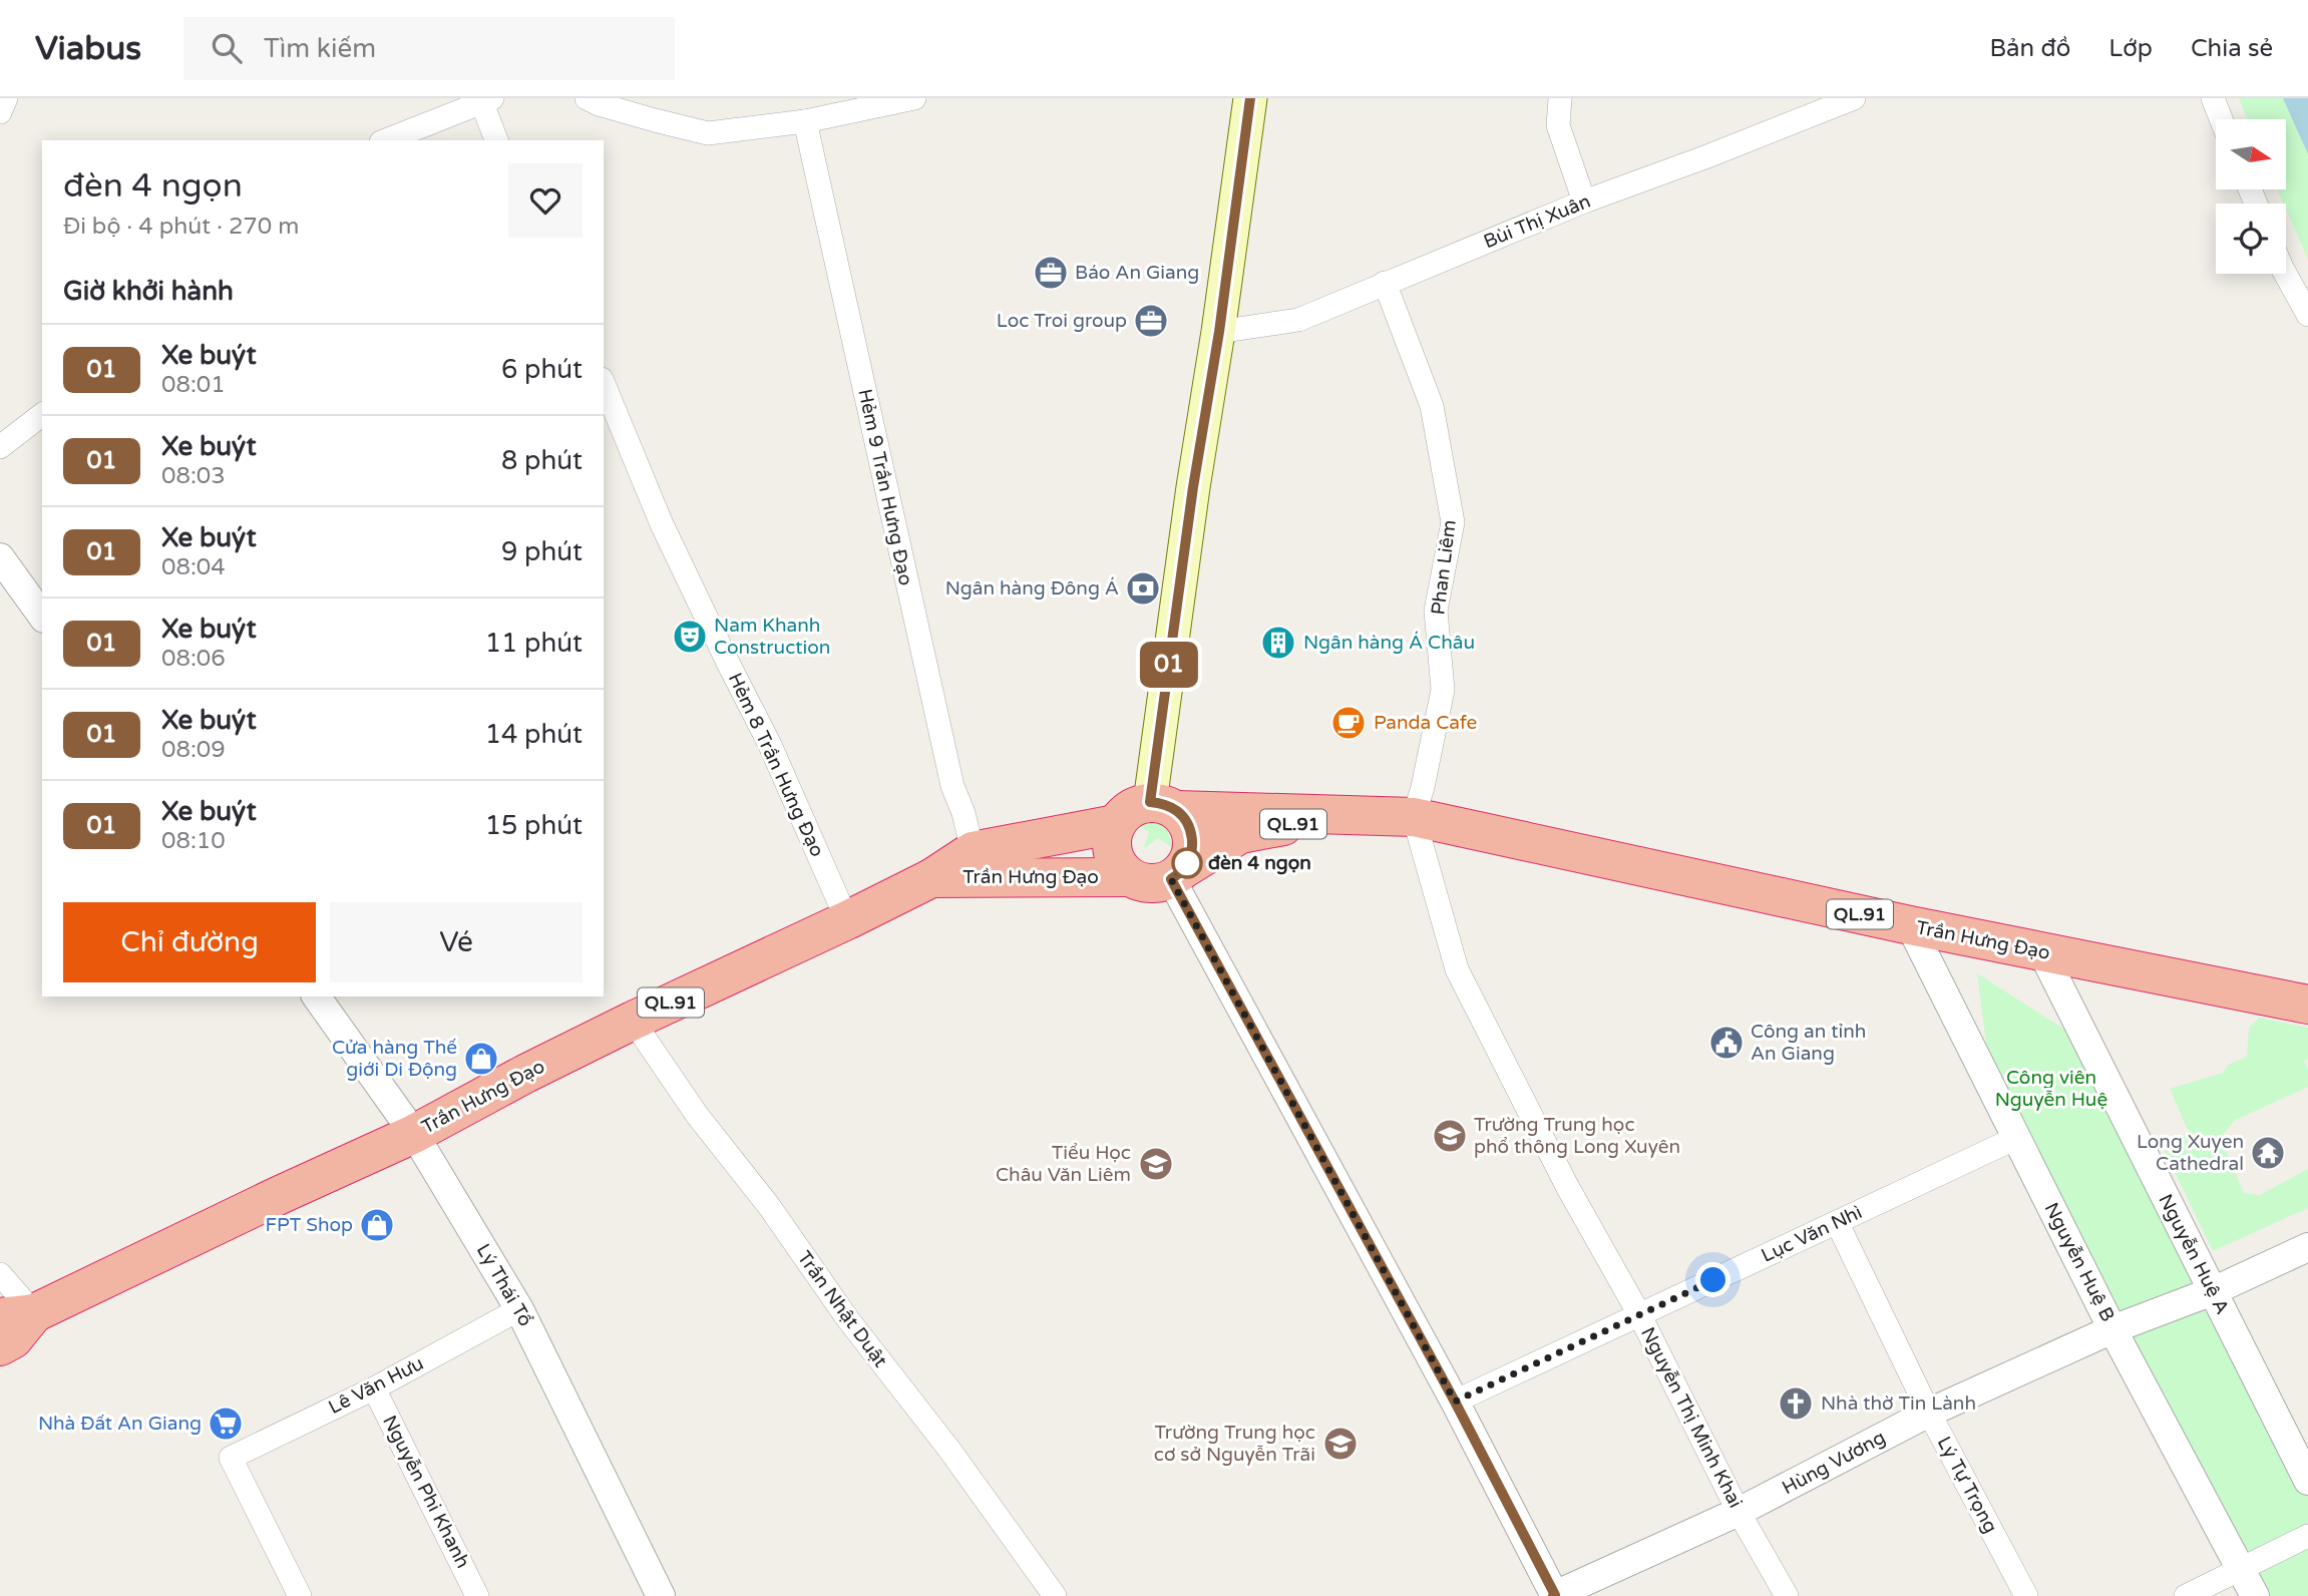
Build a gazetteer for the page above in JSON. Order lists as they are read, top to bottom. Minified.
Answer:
{"streets":{"highway":["QL.91","Trần Hưng Đạo"],"street":["Bùi Thị Xuân","Hẻm 9 Trần Hưng Đạo","Phan Liêm","Hẻm 8 Trần Hưng Đạo","Lục Văn Nhì","Nguyễn Huệ A","Nguyễn Huệ B","Lý Thái Tổ","Trần Nhật Duật","Lê Văn Hưu","Nguyễn Thị Minh Khai","Hùng Vương","Lý Tự Trọng","Nguyễn Phi Khanh"]},"crossings":[["Bùi Thị Xuân","Phan Liêm"],["Hẻm 9 Trần Hưng Đạo","Trần Hưng Đạo"],["Phan Liêm","Trần Hưng Đạo"],["Phan Liêm","Nguyễn Thị Minh Khai"],["Hẻm 8 Trần Hưng Đạo","Trần Hưng Đạo"],["Trần Hưng Đạo","Nguyễn Huệ A"],["Trần Hưng Đạo","Nguyễn Huệ B"],["Trần Hưng Đạo","Lý Thái Tổ"],["Trần Hưng Đạo","Trần Nhật Duật"],["Trần Hưng Đạo","Nguyễn Thị Minh Khai"],["Lục Văn Nhì","Nguyễn Huệ B"],["Lục Văn Nhì","Nguyễn Thị Minh Khai"],["Lục Văn Nhì","Lý Tự Trọng"],["Nguyễn Huệ A","Hùng Vương"],["Nguyễn Huệ B","Hùng Vương"],["Lý Thái Tổ","Lê Văn Hưu"],["Lê Văn Hưu","Nguyễn Phi Khanh"],["Nguyễn Thị Minh Khai","Hùng Vương"],["Hùng Vương","Lý Tự Trọng"]],"parks":["Công viên Nguyễn Huệ"],"places":{"office":["Báo An Giang","Loc Troi group"],"bank":["Ngân hàng Đông Á"],"theatre":["Nam Khanh Construction"],"building":["Ngân hàng Á Châu"],"cafe":["Panda Cafe"],"other":["đèn 4 ngọn"],"public building":["Công an tỉnh An Giang"],"shop":["Cửa hàng Thế giới Di Động","FPT Shop"],"school or university":["Trường Trung học phổ thông Long Xuyên","Tiểu Học Châu Văn Liêm","Trường Trung học cơ sở Nguyễn Trãi"],"temple":["Long Xuyen Cathedral"],"church":["Nhà thờ Tin Lành"],"supermarket":["Nhà Đất An Giang"]},"lines":["bus line 01"],"north":"right","page":{"header":"Viabus","search":"Tìm kiếm","nav":["Bản đồ","Lớp","Chia sẻ"],"on_map":"01","heading":[["đèn 4 ngọn","Đi bộ · 4 phút · 270 m"],"Giờ khởi hành"],"list":[{"mark":"01","name":"Xe buýt","note":"08:01","value":"6 phút"},{"mark":"01","name":"Xe buýt","note":"08:03","value":"8 phút"},{"mark":"01","name":"Xe buýt","note":"08:04","value":"9 phút"},{"mark":"01","name":"Xe buýt","note":"08:06","value":"11 phút"},{"mark":"01","name":"Xe buýt","note":"08:09","value":"14 phút"},{"mark":"01","name":"Xe buýt","note":"08:10","value":"15 phút"}],"buttons":["Chỉ đường","Vé"]}}
